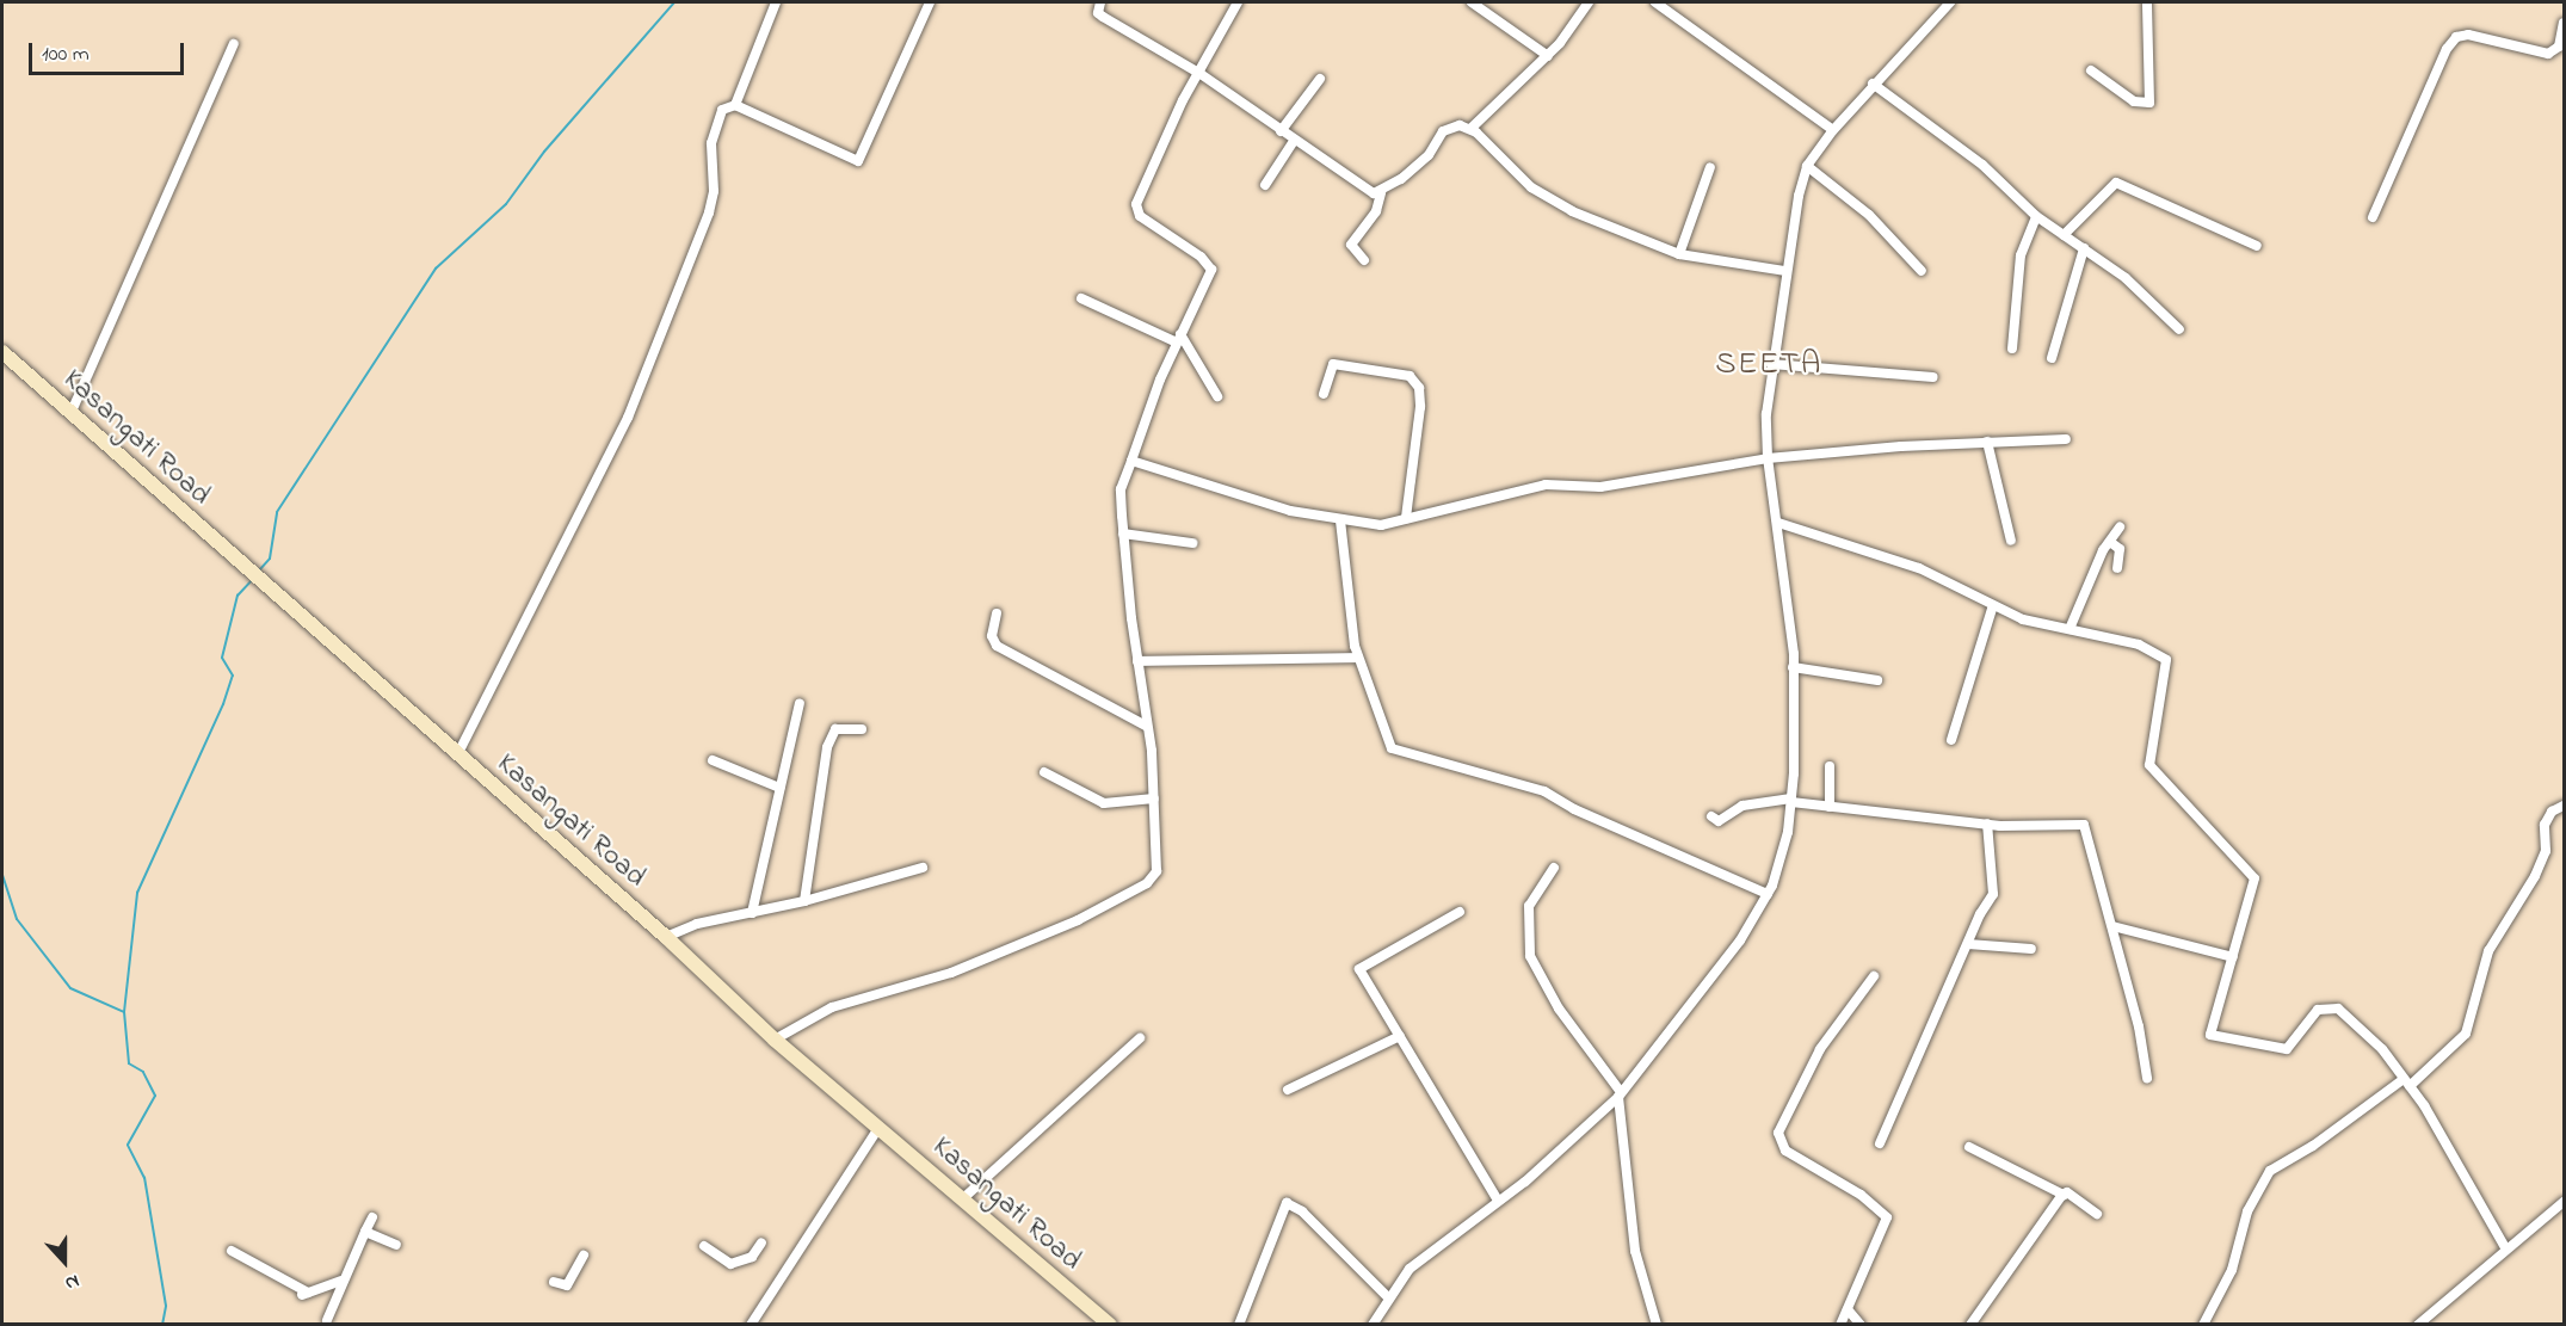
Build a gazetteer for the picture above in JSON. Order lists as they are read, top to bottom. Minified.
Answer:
{"streets":{"street":["Kasangati Road"]},"districts":["SEETA"],"scale_bar":"100 m","north":"bottom"}
